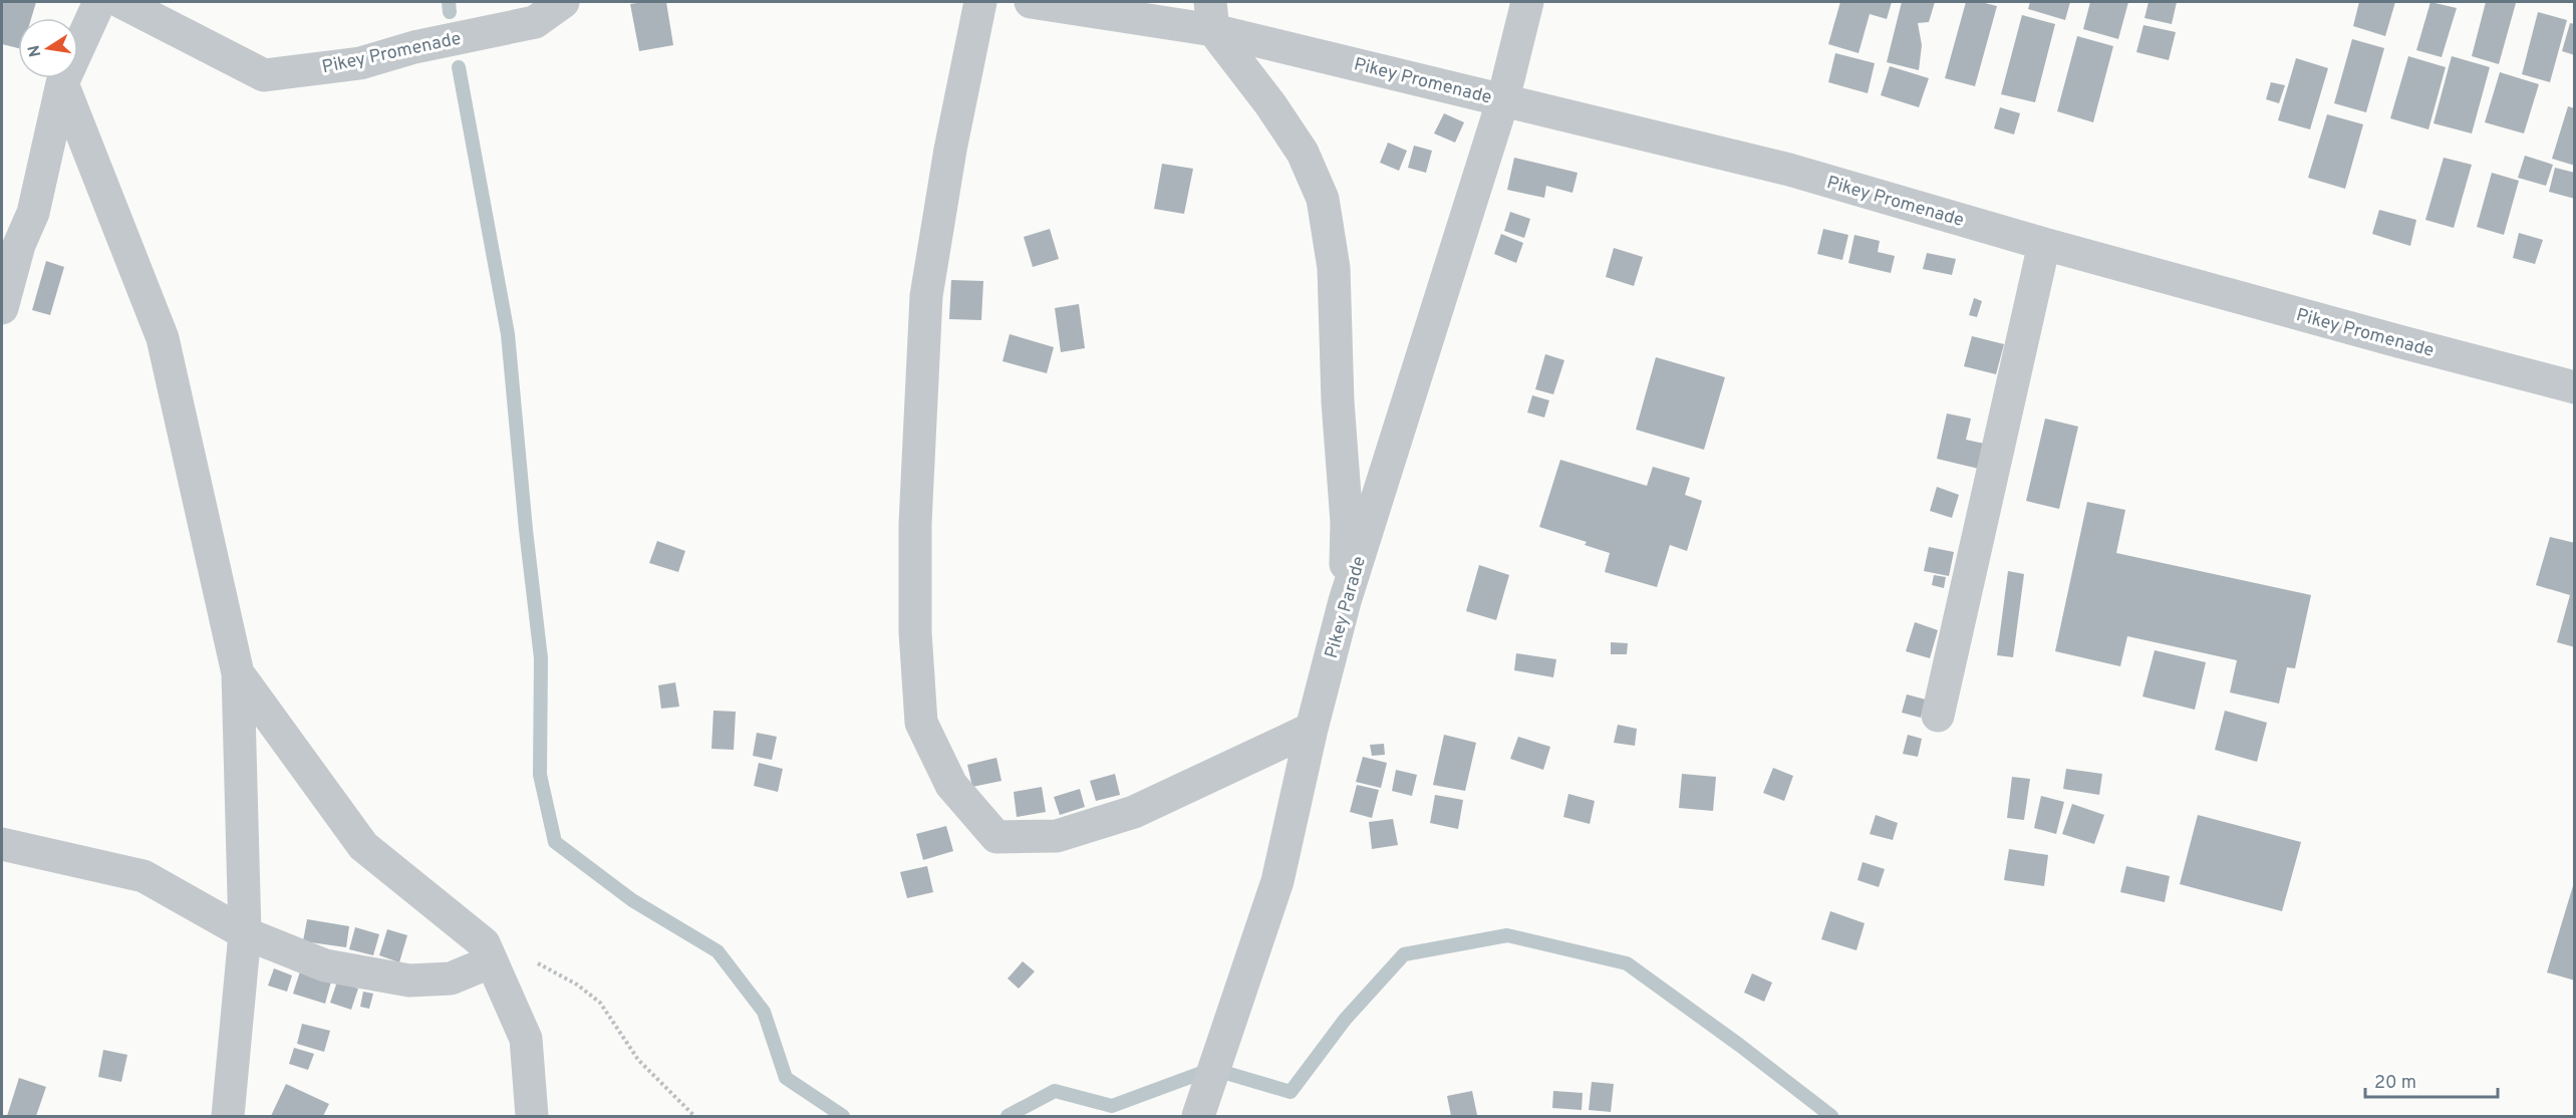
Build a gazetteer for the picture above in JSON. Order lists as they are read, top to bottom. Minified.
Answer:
{"streets":{"street":["Pikey Promenade","Pikey Parade"]},"crossings":[["Pikey Promenade","Pikey Parade"]],"scale_bar":"20 m","north":"left"}
